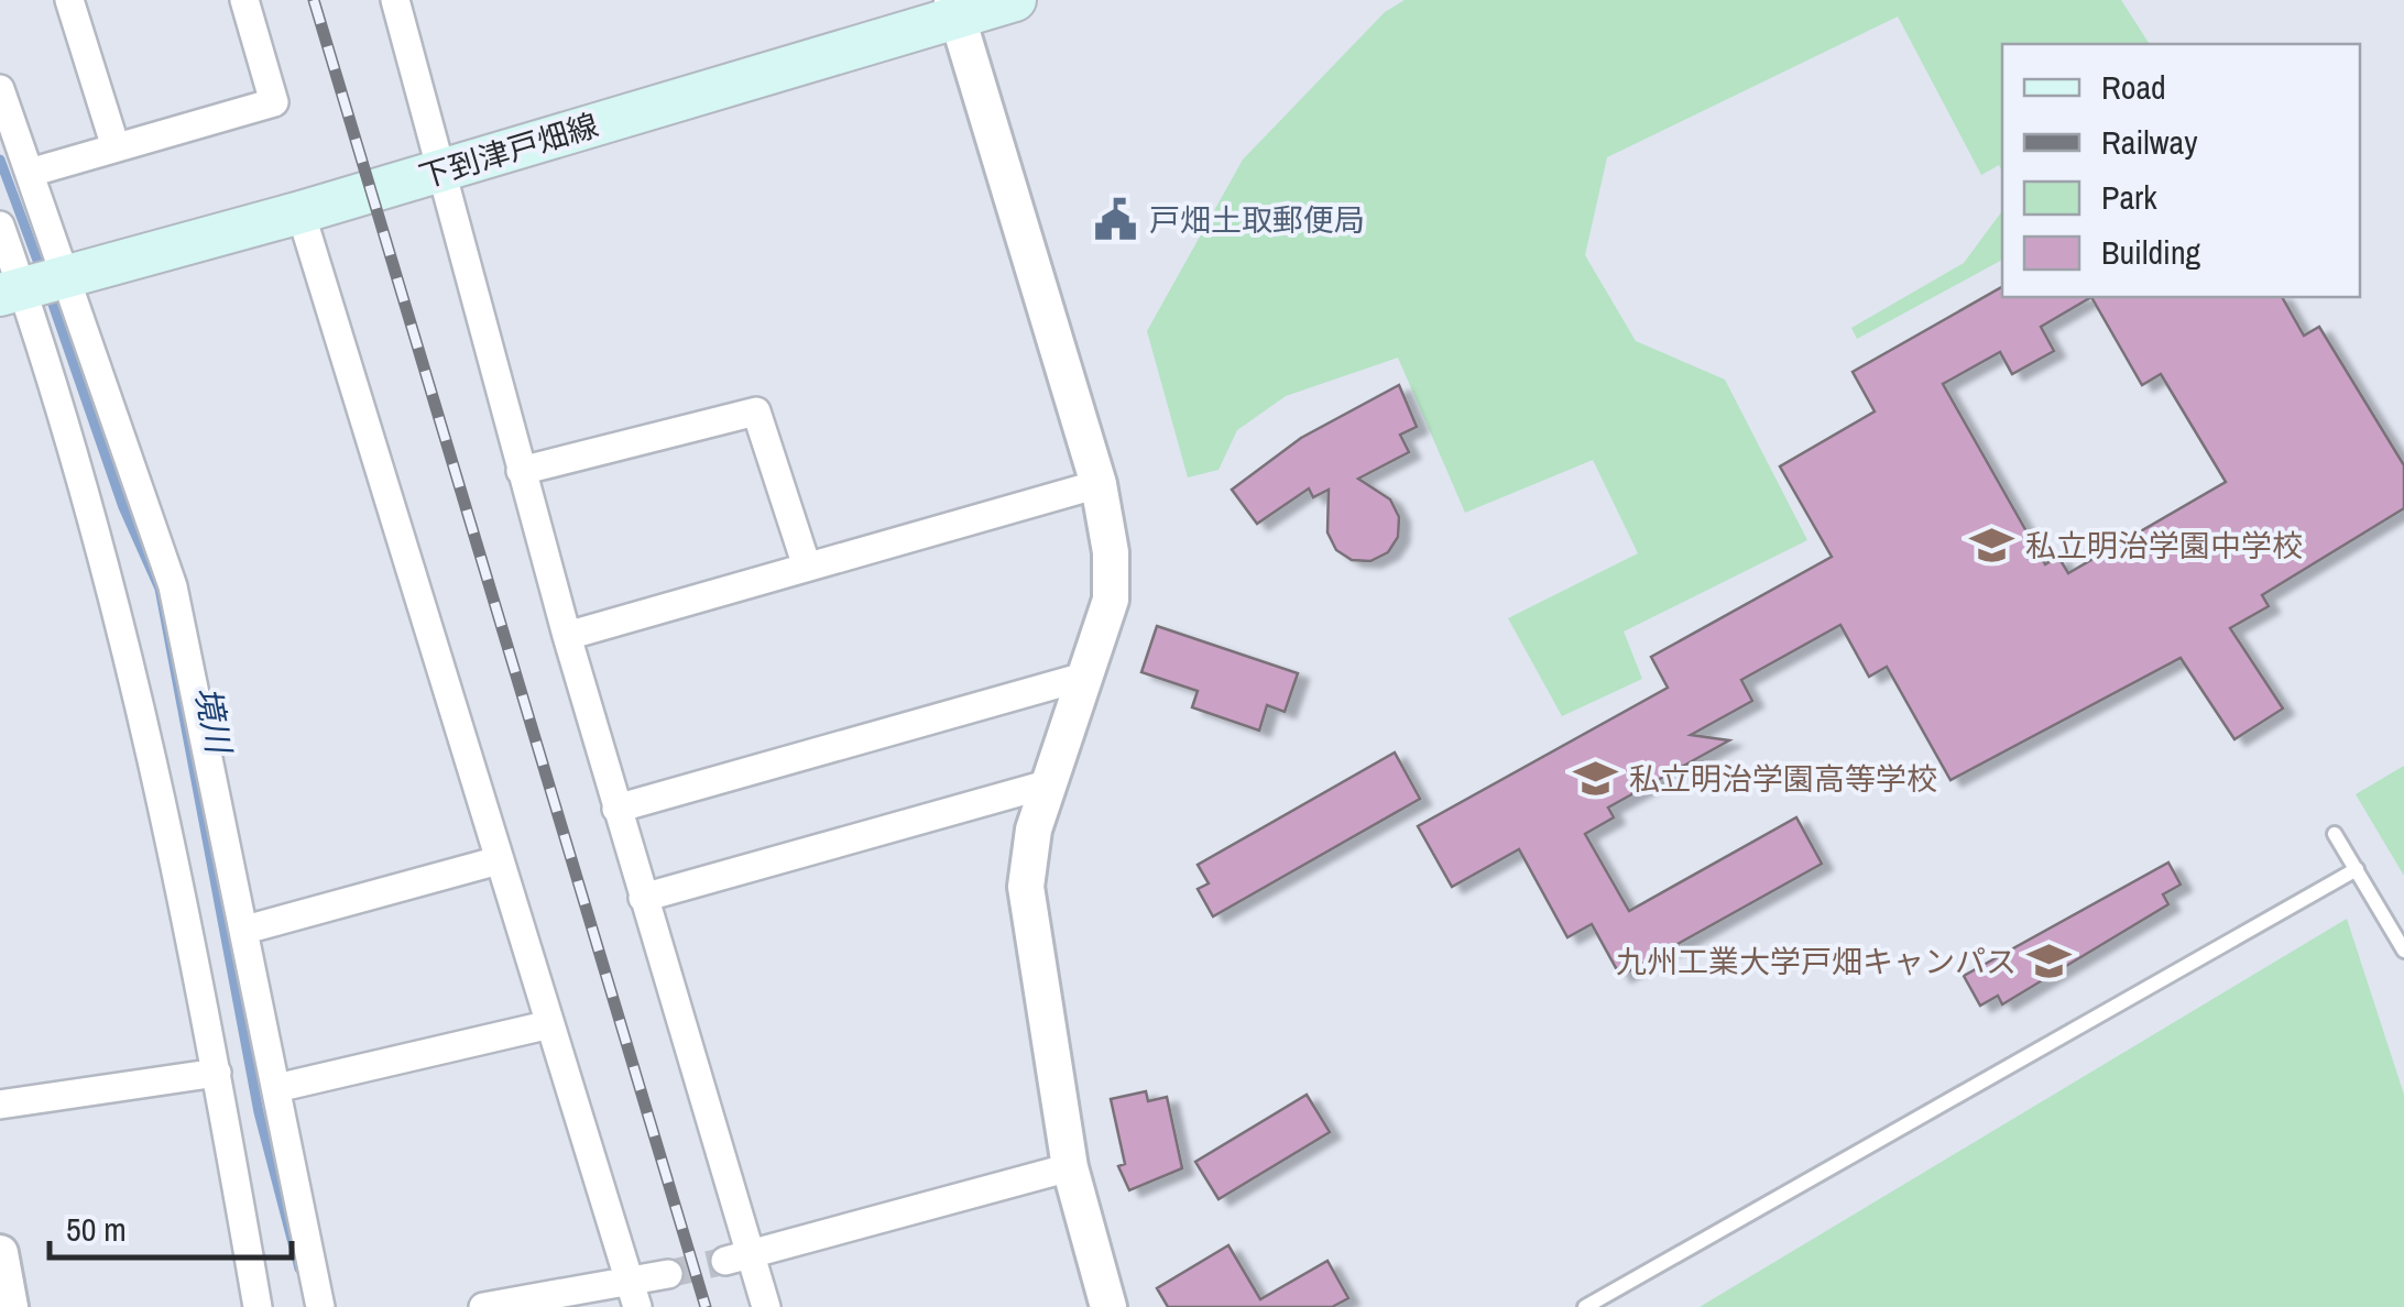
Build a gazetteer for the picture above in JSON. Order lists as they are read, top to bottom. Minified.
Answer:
{"streets":{"main road":["下到津戸畑線"]},"water":["境川"],"places":{"public building":["戸畑土取郵便局"],"school or university":["私立明治学園中学校","私立明治学園高等学校","九州工業大学戸畑キャンパス"]},"legend":["Road","Railway","Park","Building"],"scale_bar":"50 m"}
